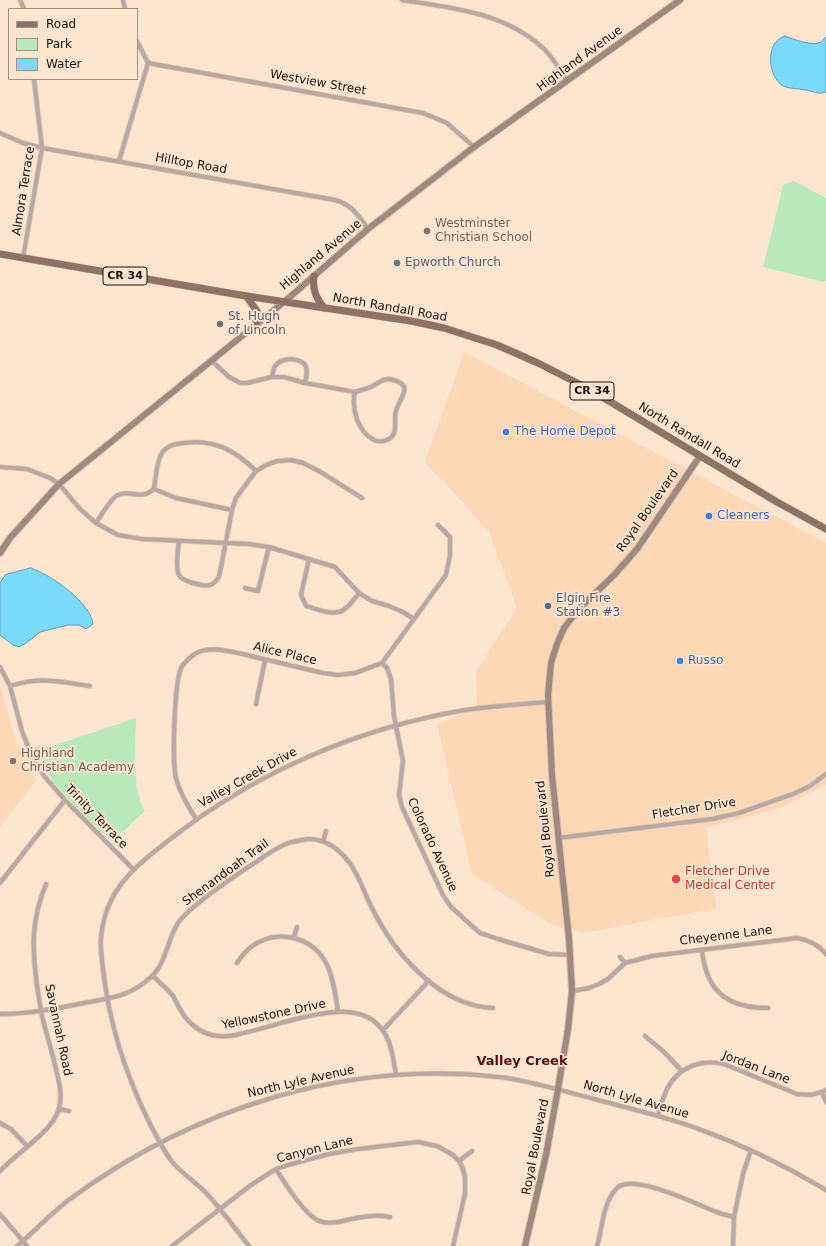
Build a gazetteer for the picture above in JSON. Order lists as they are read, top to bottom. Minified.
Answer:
{"streets":{"main road":["Highland Avenue","CR 34","North Randall Road","Royal Boulevard"],"street":["Westview Street","Hilltop Road","Almora Terrace","Alice Place","Valley Creek Drive","Fletcher Drive","Trinity Terrace","Colorado Avenue","Shenandoah Trail","Cheyenne Lane","Yellowstone Drive","Savannah Road","Jordan Lane","North Lyle Avenue","Canyon Lane"]},"crossings":[["Highland Avenue","Westview Street"],["Highland Avenue","Hilltop Road"],["Highland Avenue","North Randall Road"],["Hilltop Road","Almora Terrace"],["Almora Terrace","North Randall Road"],["North Randall Road","Royal Boulevard"],["Royal Boulevard","Valley Creek Drive"],["Royal Boulevard","Fletcher Drive"],["Royal Boulevard","Colorado Avenue"],["Royal Boulevard","North Lyle Avenue"],["Alice Place","Valley Creek Drive"],["Alice Place","Colorado Avenue"],["Valley Creek Drive","Trinity Terrace"],["Valley Creek Drive","Colorado Avenue"],["Valley Creek Drive","Shenandoah Trail"],["Valley Creek Drive","North Lyle Avenue"],["Valley Creek Drive","Canyon Lane"],["Shenandoah Trail","Yellowstone Drive"],["Shenandoah Trail","Savannah Road"],["Jordan Lane","North Lyle Avenue"]],"districts":["Valley Creek"],"places":["Westminster Christian School","Epworth Church","St. Hugh of Lincoln","The Home Depot","Cleaners","Elgin Fire Station #3","Russo","Highland Christian Academy","Fletcher Drive Medical Center"],"legend":["Road","Park","Water"]}
